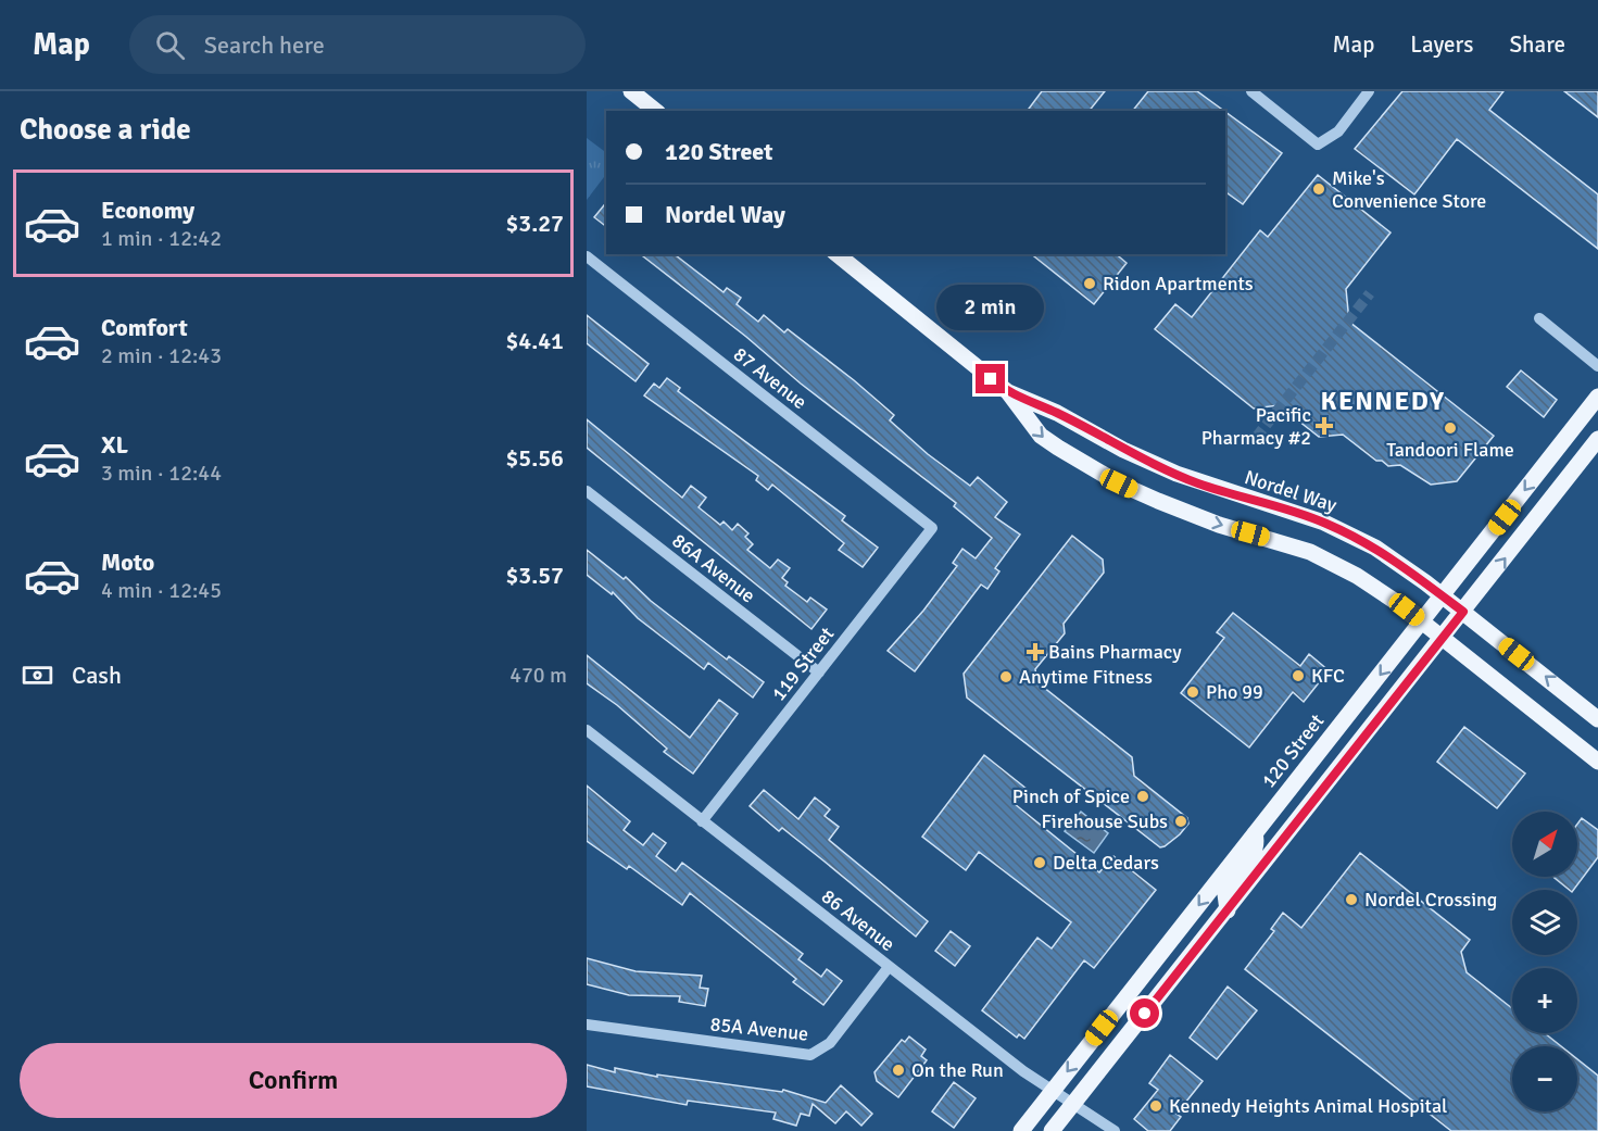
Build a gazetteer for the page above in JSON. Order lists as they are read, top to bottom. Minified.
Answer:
{"streets":{"main road":["Nordel Way","120 Street"],"street":["87 Avenue","86A Avenue","119 Street","86 Avenue","85A Avenue"]},"crossings":[["87 Avenue","119 Street"],["Nordel Way","120 Street"],["86A Avenue","119 Street"],["119 Street","86 Avenue"],["120 Street","86 Avenue"],["86 Avenue","85A Avenue"]],"districts":["KENNEDY"],"places":{"other":["Mike's Convenience Store","Ridon Apartments","Tandoori Flame","KFC","Anytime Fitness","Pho 99","Pinch of Spice","Firehouse Subs","Delta Cedars","Nordel Crossing","On the Run","Kennedy Heights Animal Hospital"],"health":["Pacific Pharmacy #2","Bains Pharmacy"]},"north":"top right","page":{"header":"Map","search":"Search here","nav":["Map","Layers","Share"],"heading":"Choose a ride","banner":["120 Street","Nordel Way"],"list":[{"name":"Economy","note":"1 min · 12:42","value":"$3.27"},{"name":"Comfort","note":"2 min · 12:43","value":"$4.41"},{"name":"XL","note":"3 min · 12:44","value":"$5.56"},{"name":"Moto","note":"4 min · 12:45","value":"$3.57"}],"bubble":"2 min","pay":["Cash","470 m"],"map_buttons":["+","−"],"buttons":"Confirm"}}
